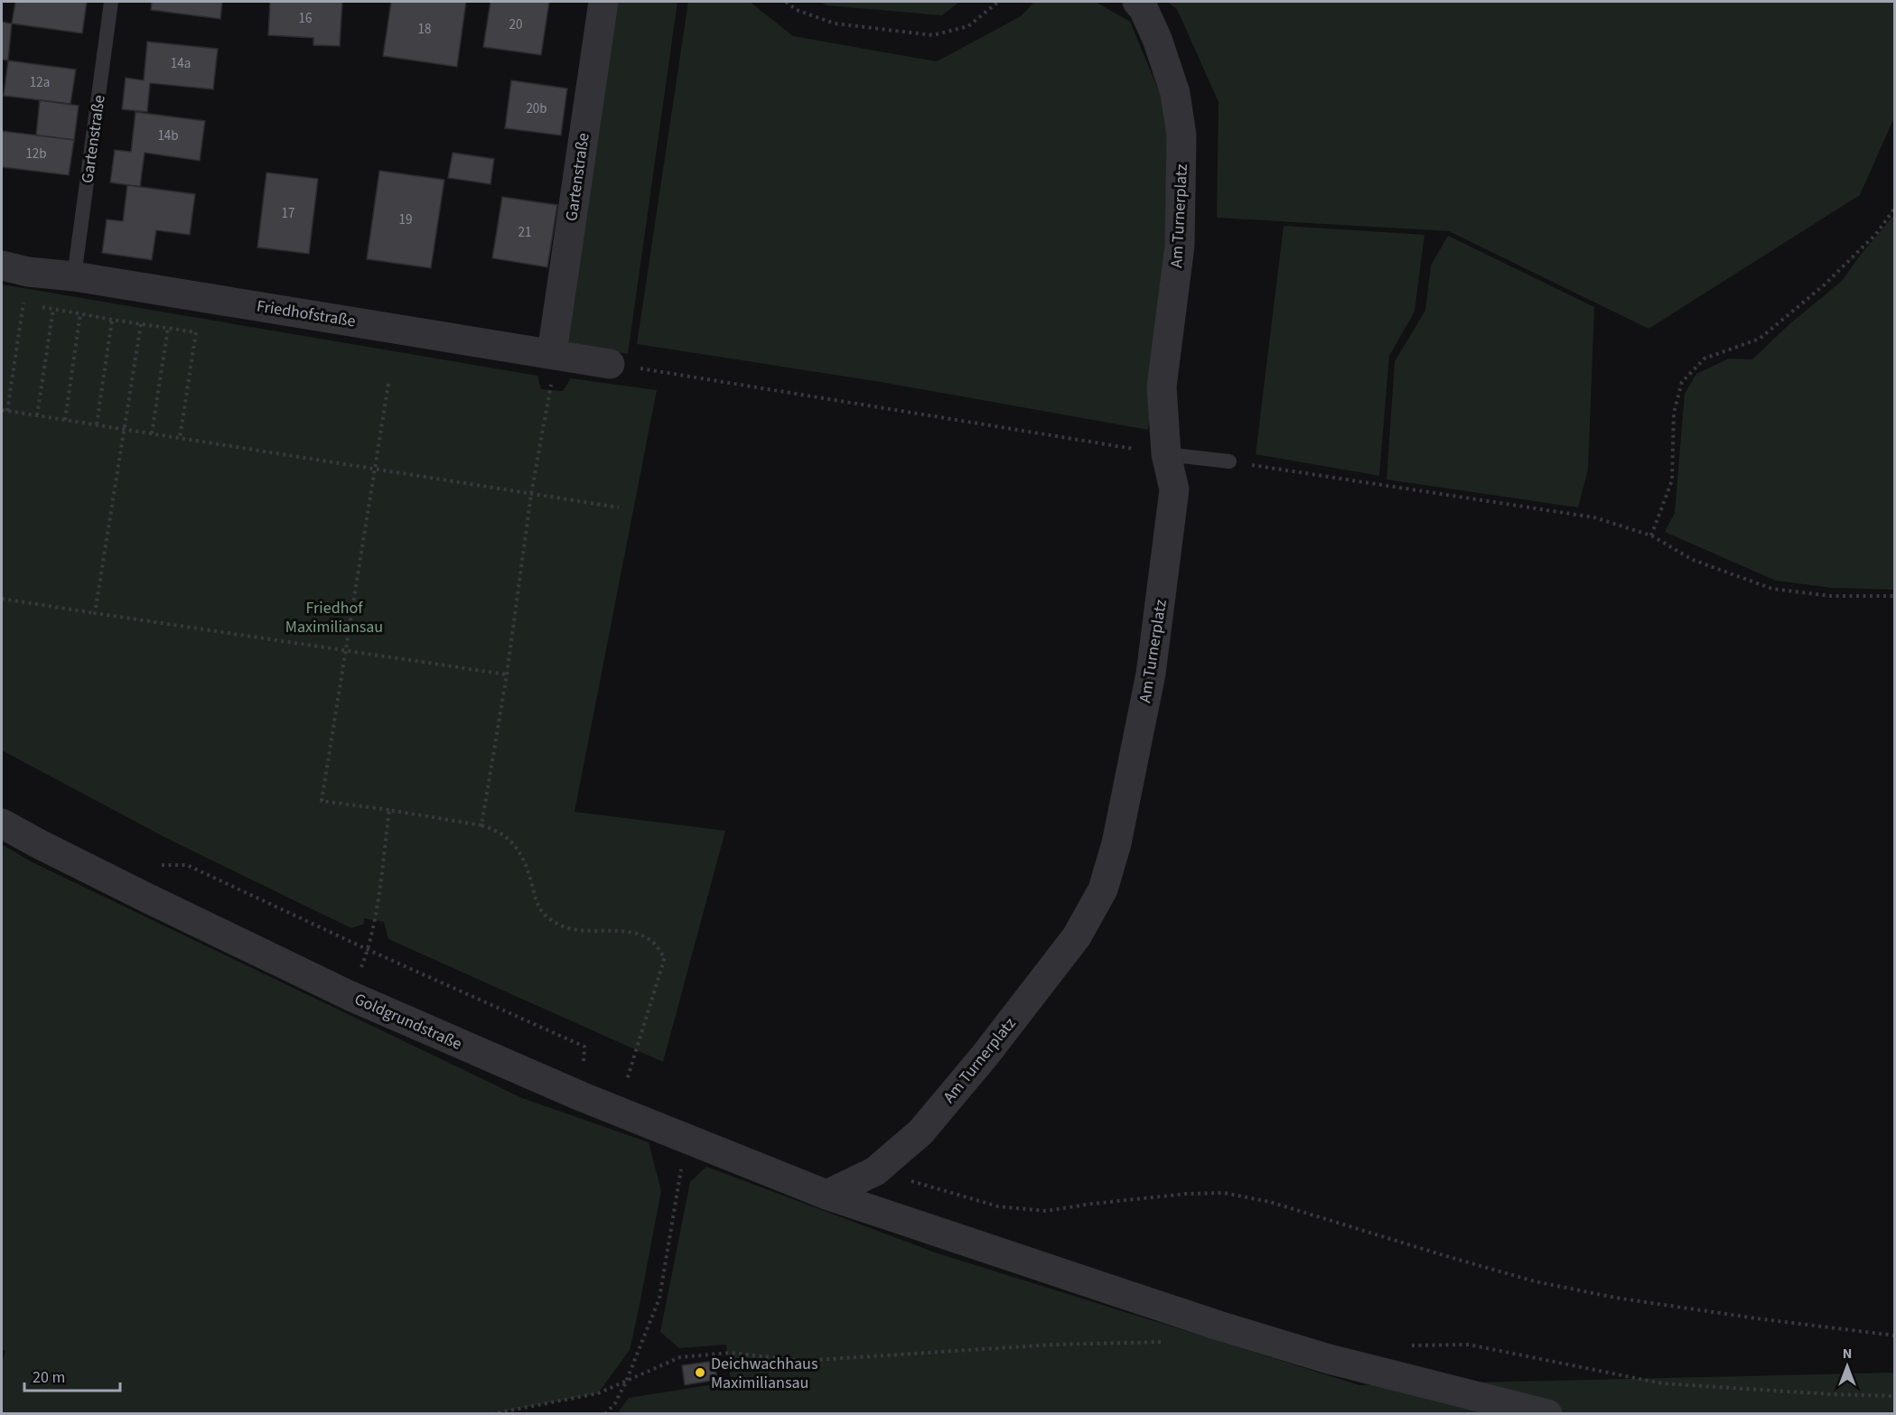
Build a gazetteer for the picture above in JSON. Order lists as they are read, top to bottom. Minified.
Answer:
{"streets":{"street":["Gartenstraße","Am Turnerplatz","Friedhofstraße","Goldgrundstraße"]},"crossings":[["Gartenstraße","Friedhofstraße"],["Am Turnerplatz","Goldgrundstraße"]],"parks":["Friedhof Maximiliansau"],"places":["Deichwachhaus Maximiliansau"],"house_numbers":["16","20","18","14a","12a","20b","14b","12b","17","19","21"],"scale_bar":"20 m","north":"top"}
